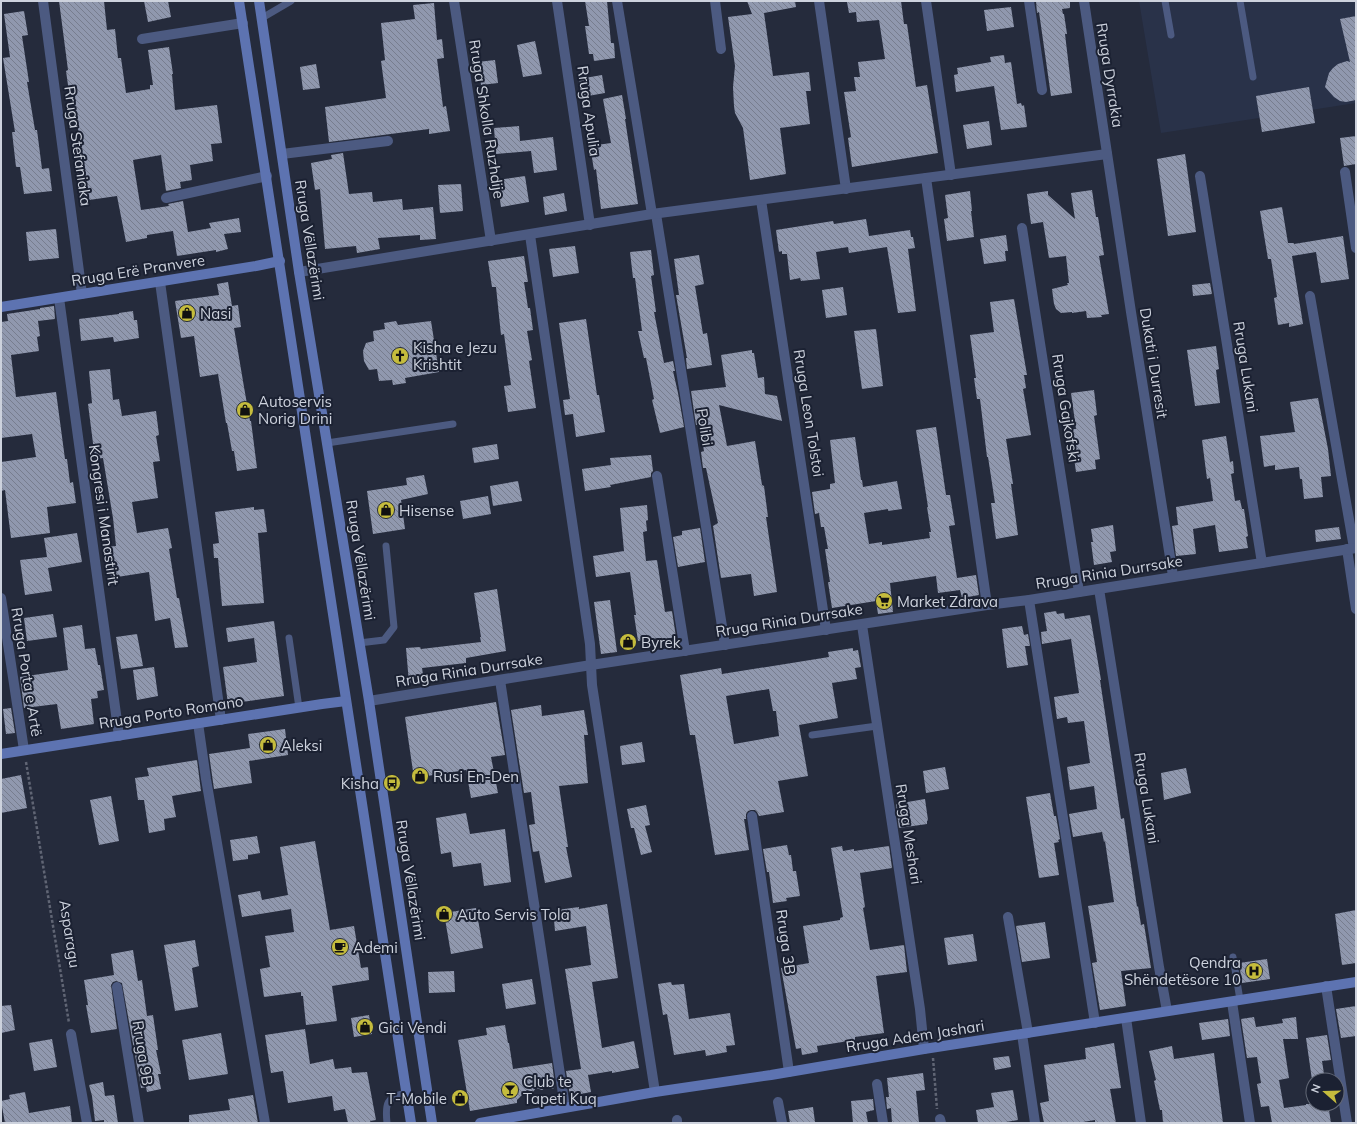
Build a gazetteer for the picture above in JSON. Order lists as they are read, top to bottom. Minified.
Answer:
{"streets":{"main road":["Rruga Vëllazërimi","Rruga Erë Pranvere","Rruga Porto Romano","Rruga Adem Jashari"],"street":["Rruga Dyrrakia","Rruga Apulia","Rruga Shkolla Ruzhdije","Rruga Stefaniaka","Dukati i Durresit","Rruga Lukani","Rruga Gajkofski","Rruga Leon Tolstoi","Polibi","Kongresi i Manastirit","Rruga Rinia Durrsake","Rruga Porta e Artë","Rruga Meshari","Rruga 3B","Rruga 9B"],"path":["Asparagu"]},"crossings":[["Rruga Dyrrakia","Dukati i Durresit"],["Rruga Stefaniaka","Rruga Erë Pranvere"],["Rruga Vëllazërimi","Rruga Rinia Durrsake"],["Rruga Erë Pranvere","Kongresi i Manastirit"],["Dukati i Durresit","Rruga Rinia Durrsake"],["Rruga Lukani","Rruga Rinia Durrsake"],["Rruga Lukani","Rruga Adem Jashari"],["Rruga Gajkofski","Rruga Rinia Durrsake"],["Rruga Leon Tolstoi","Rruga Rinia Durrsake"],["Polibi","Rruga Rinia Durrsake"],["Kongresi i Manastirit","Rruga Porto Romano"],["Rruga Rinia Durrsake","Rruga Meshari"],["Rruga Porta e Artë","Rruga Porto Romano"],["Rruga Porta e Artë","Asparagu"],["Rruga Porto Romano","Asparagu"],["Rruga Meshari","Rruga Adem Jashari"],["Rruga 3B","Rruga Adem Jashari"]],"places":{"shop":["Nasi","Autoservis Norig Drini","Hisense","Byrek","Aleksi","Rusi En-Den","Auto Servis Tola","Gici Vendi","T-Mobile"],"church":["Kisha e Jezu Krishtit"],"supermarket":["Market Zdrava"],"bus stop":["Kisha"],"cafe":["Ademi"],"hospital":["Qendra Shëndetësore 10"],"bar":["Club te Tapeti Kuq"]},"north":"left"}
